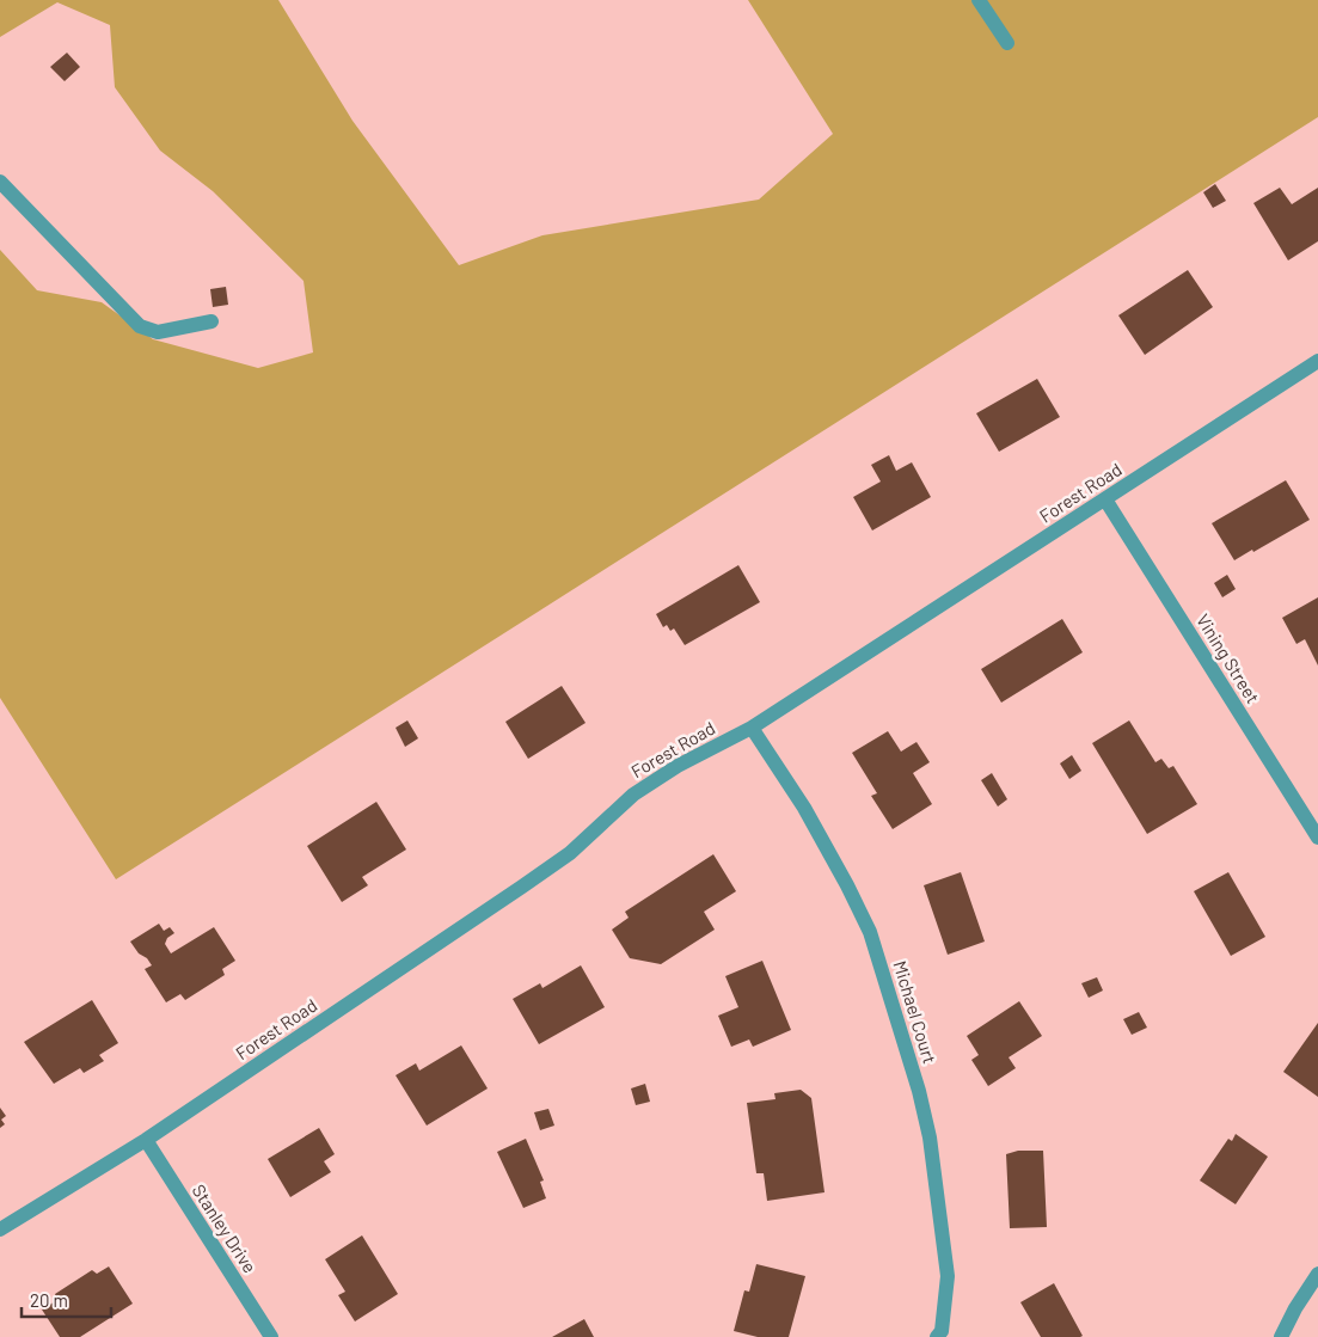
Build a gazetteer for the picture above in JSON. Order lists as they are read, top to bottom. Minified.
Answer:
{"streets":{"street":["Forest Road","Vining Street","Michael Court","Stanley Drive"]},"crossings":[["Forest Road","Vining Street"],["Forest Road","Michael Court"],["Forest Road","Stanley Drive"]],"scale_bar":"20 m"}
